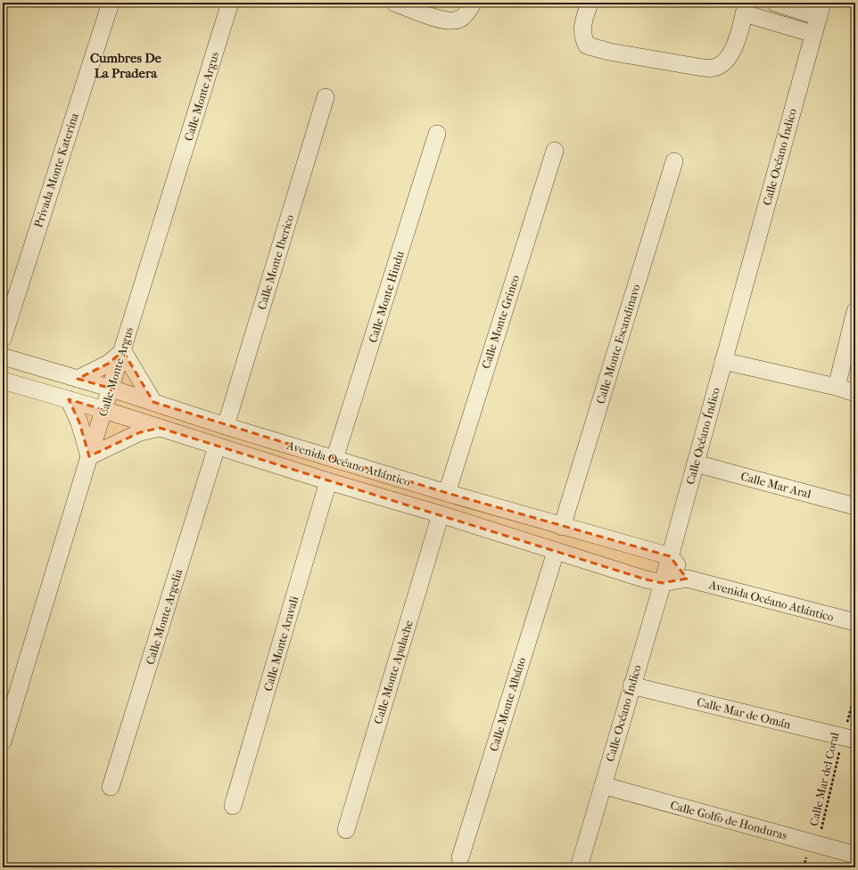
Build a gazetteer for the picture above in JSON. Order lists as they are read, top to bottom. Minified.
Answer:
{"streets":{"street":["Calle Monte Argus","Calle Océano Índico","Privada Monte Katerina","Calle Monte Iberico","Calle Monte Hindu","Calle Monte Grineo","Calle Monte Escandinavo","Avenida Océano Atlántico","Calle Mar Aral","Calle Monte Argelia","Calle Monte Aravali","Calle Monte Apalache","Calle Monte Albáno","Calle Mar de Omán","Calle Golfo de Honduras"],"path":["Calle Mar del Coral"]},"crossings":[["Calle Monte Argus","Avenida Océano Atlántico"],["Calle Océano Índico","Avenida Océano Atlántico"],["Calle Océano Índico","Calle Mar Aral"],["Calle Océano Índico","Calle Mar de Omán"],["Calle Océano Índico","Calle Golfo de Honduras"],["Calle Monte Iberico","Avenida Océano Atlántico"],["Calle Monte Hindu","Avenida Océano Atlántico"],["Calle Monte Grineo","Avenida Océano Atlántico"],["Calle Monte Escandinavo","Avenida Océano Atlántico"],["Avenida Océano Atlántico","Calle Monte Argelia"],["Avenida Océano Atlántico","Calle Monte Aravali"],["Avenida Océano Atlántico","Calle Monte Apalache"],["Avenida Océano Atlántico","Calle Monte Albáno"],["Calle Mar de Omán","Calle Mar del Coral"],["Calle Mar del Coral","Calle Golfo de Honduras"]],"districts":["Cumbres De La Pradera"]}
